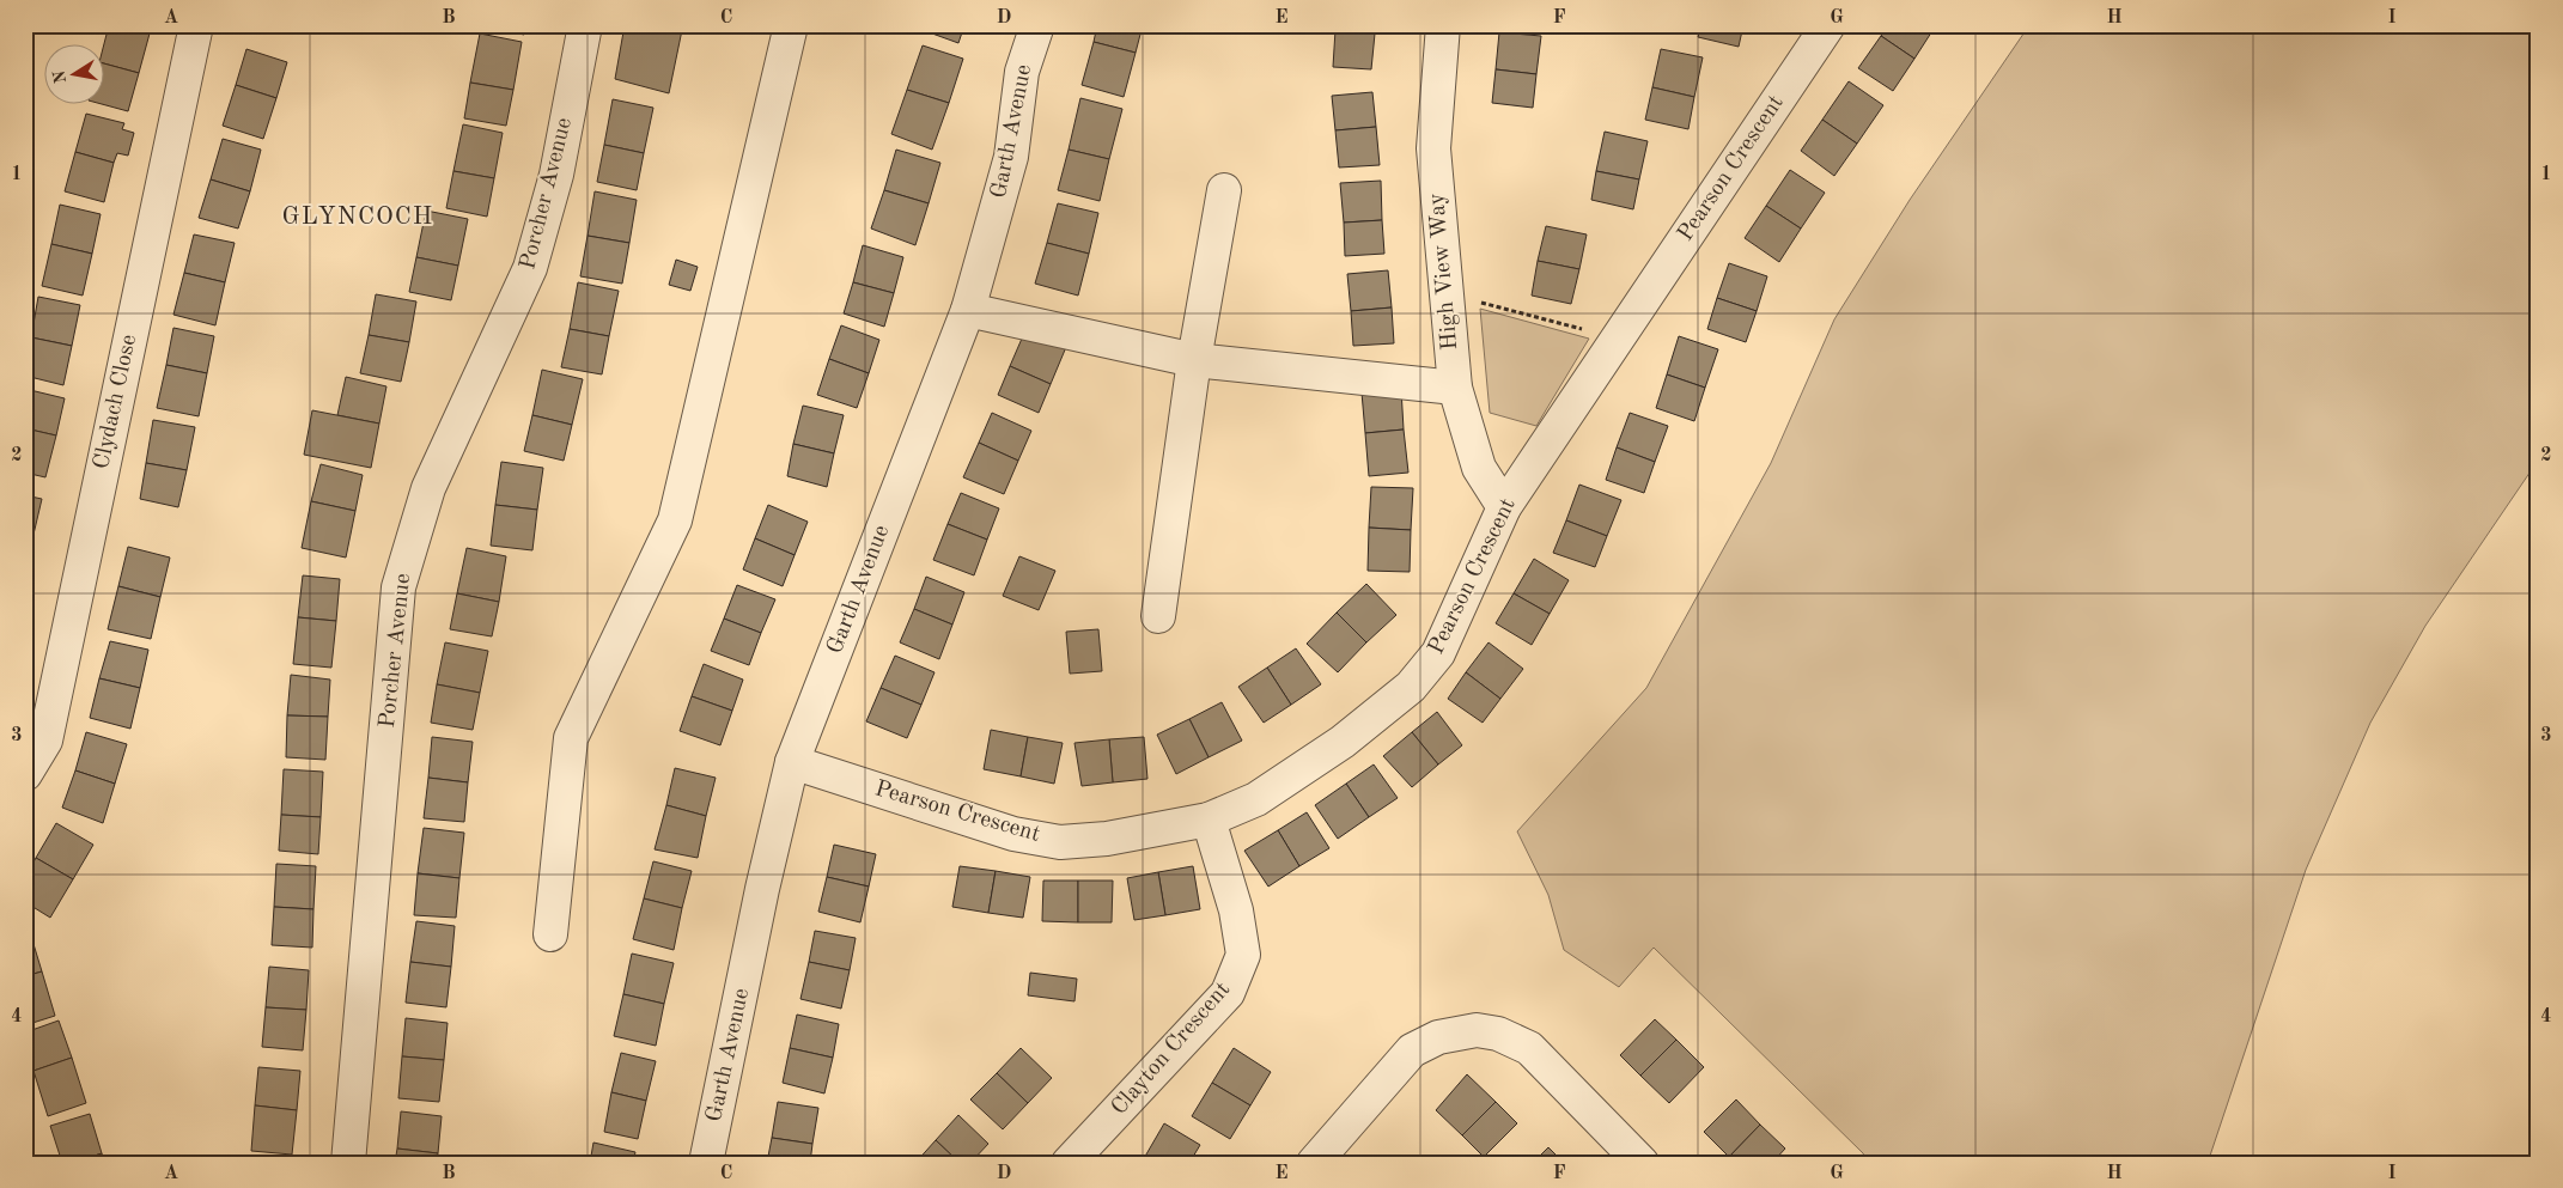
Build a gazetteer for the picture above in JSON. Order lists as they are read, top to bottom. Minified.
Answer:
{"streets":{"street":["Garth Avenue","Pearson Crescent","Porcher Avenue","High View Way","Clydach Close","Clayton Crescent"]},"crossings":[["Garth Avenue","Pearson Crescent"],["Pearson Crescent","High View Way"],["Pearson Crescent","Clayton Crescent"]],"districts":["GLYNCOCH"],"north":"left","grid":{"columns":["A","B","C","D","E","F","G","H","I"],"rows":["1","2","3","4"]}}
